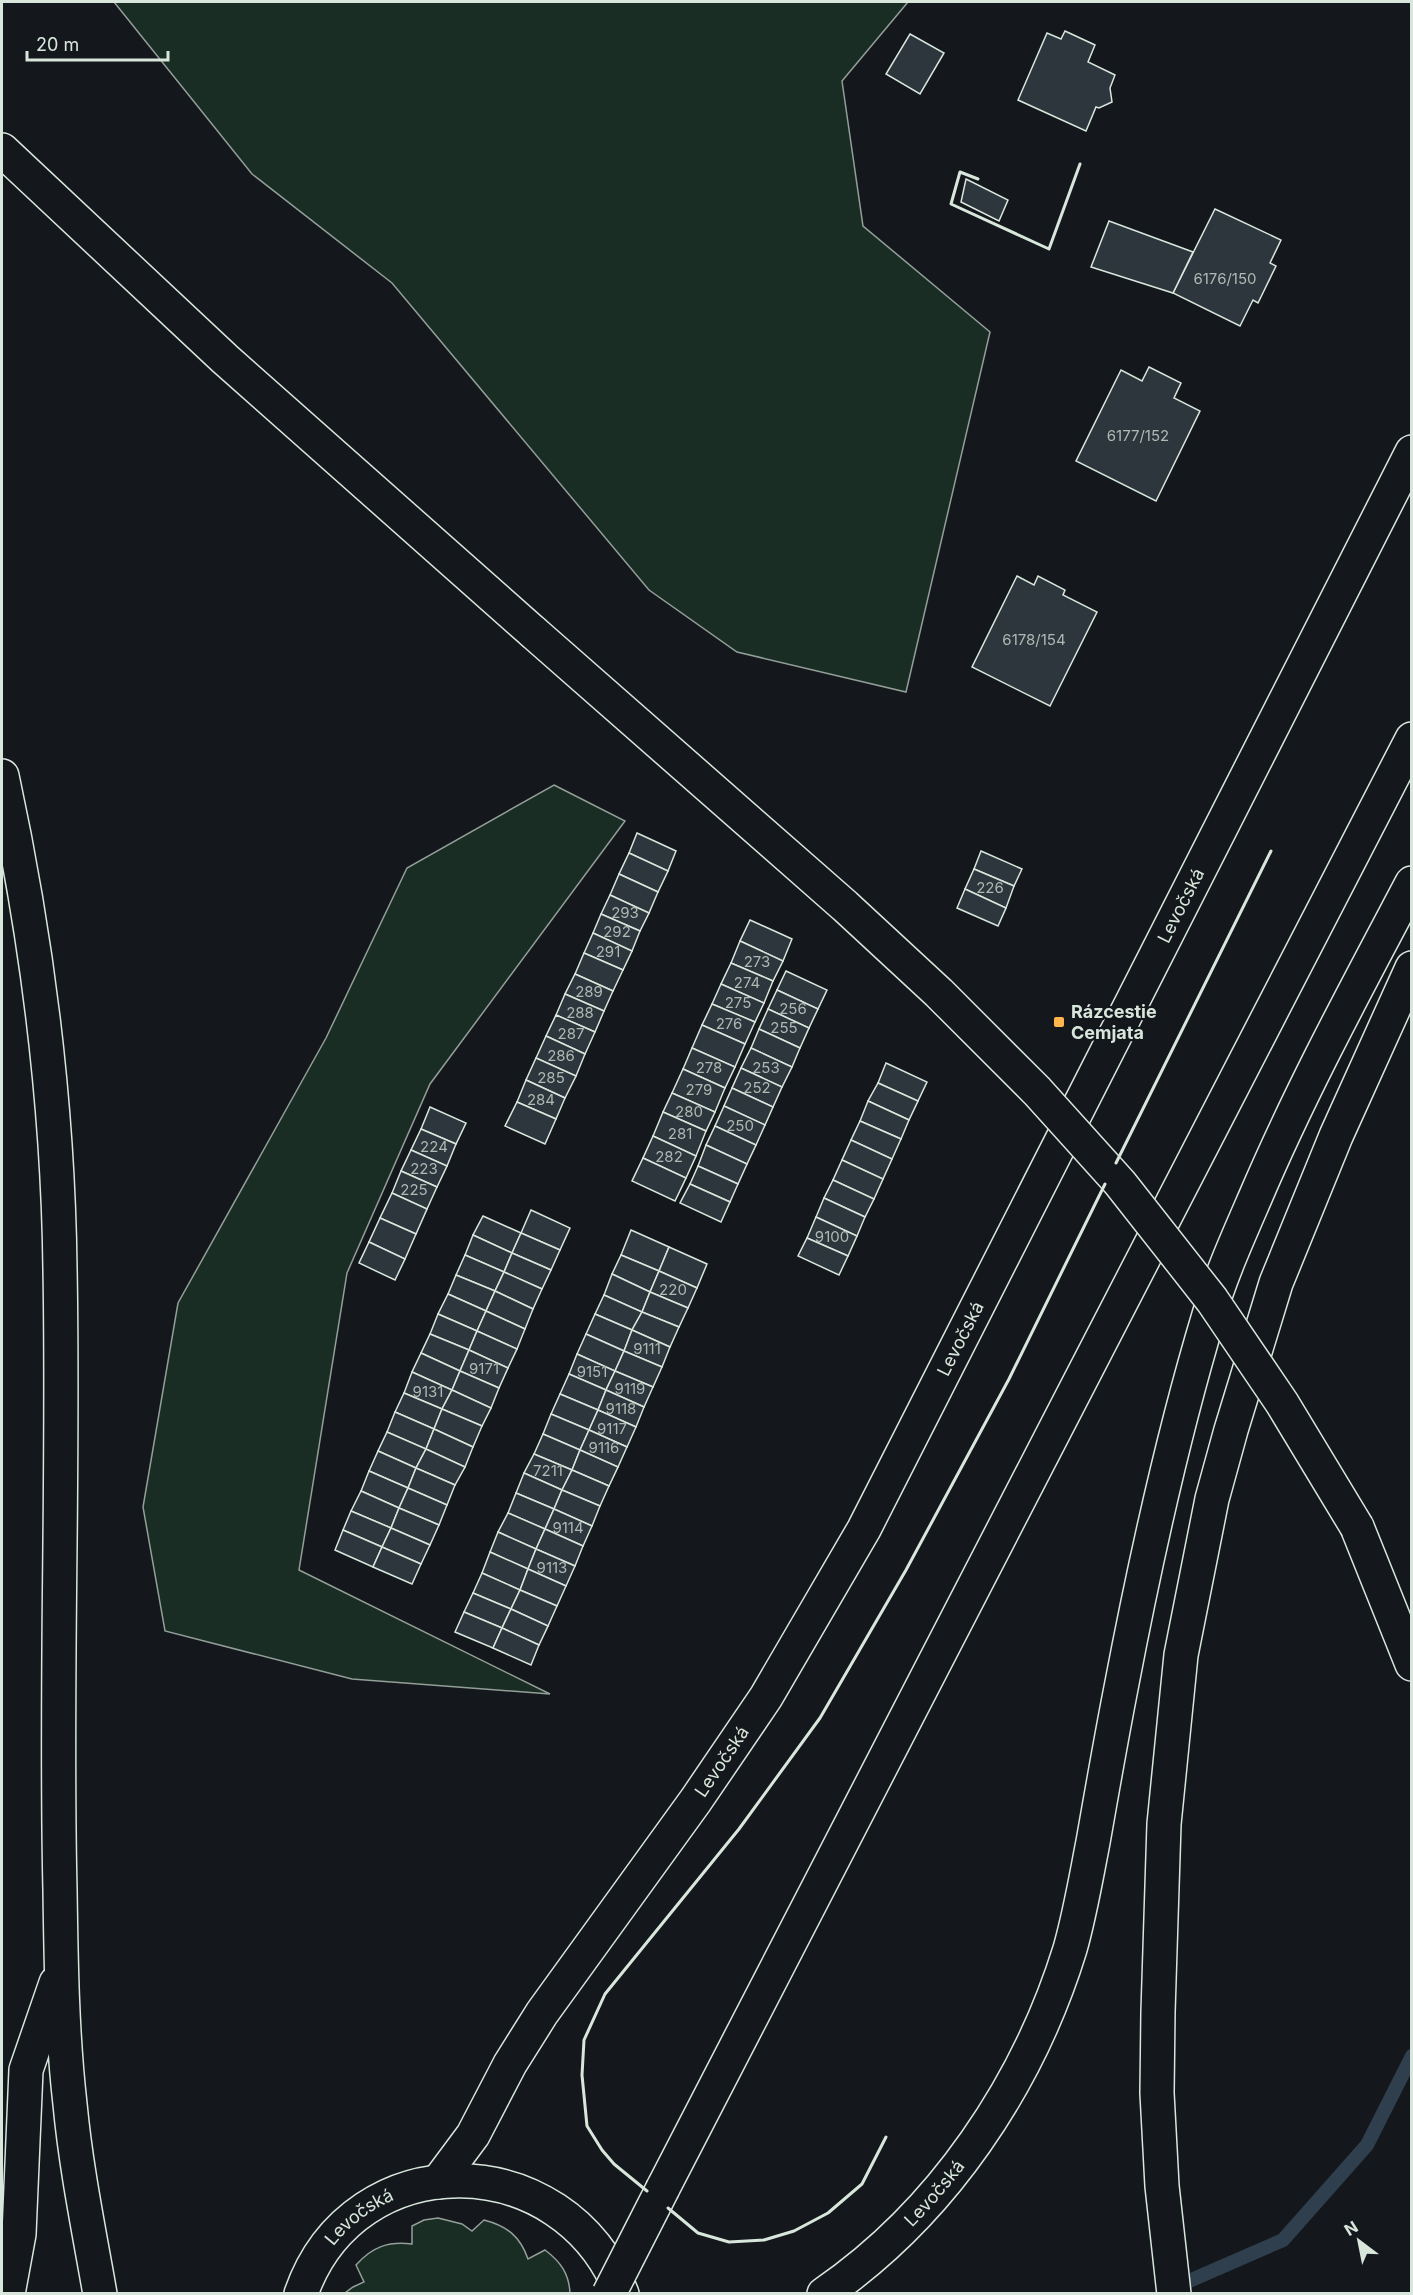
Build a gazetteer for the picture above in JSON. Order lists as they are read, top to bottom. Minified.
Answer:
{"streets":{"main road":["Levočská"]},"places":{"transit":["Rázcestie Cemjata"]},"house_numbers":["6176/150","6177/152","6178/154","226","293","292","291","273","274","289","275","256","288","276","255","287","286","278","253","285","252","279","284","280","250","281","224","282","223","225","9100","220","9111","9171","9151","9119","9131","9118","9117","9116","7211","9114","9113"],"scale_bar":"20 m","north":"top left"}
